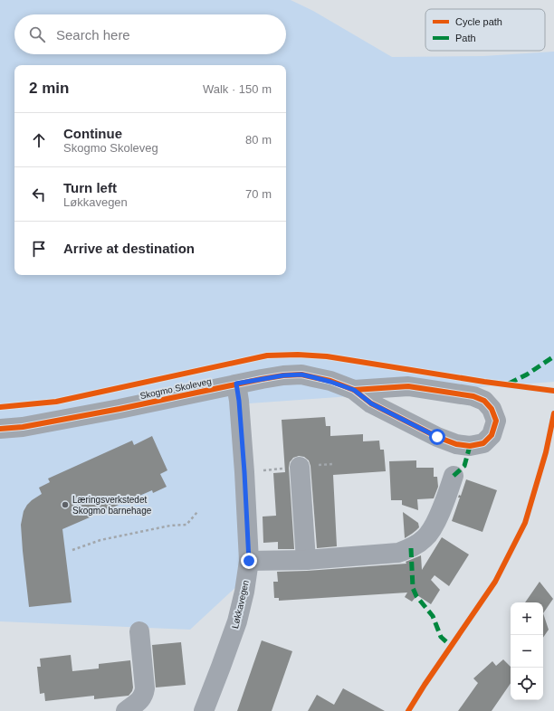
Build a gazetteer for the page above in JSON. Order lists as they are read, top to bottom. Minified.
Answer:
{"streets":{"street":["Skogmo Skoleveg","Løkkavegen"]},"crossings":[["Skogmo Skoleveg","Løkkavegen"]],"places":["Læringsverkstedet Skogmo barnehage"],"legend":["Cycle path","Path"],"page":{"search":"Search here","heading":["2 min","Walk · 150 m"],"list":[["Continue","Skogmo Skoleveg","80 m"],["Turn left","Løkkavegen","70 m"],"Arrive at destination"],"map_buttons":["+","−"]}}
